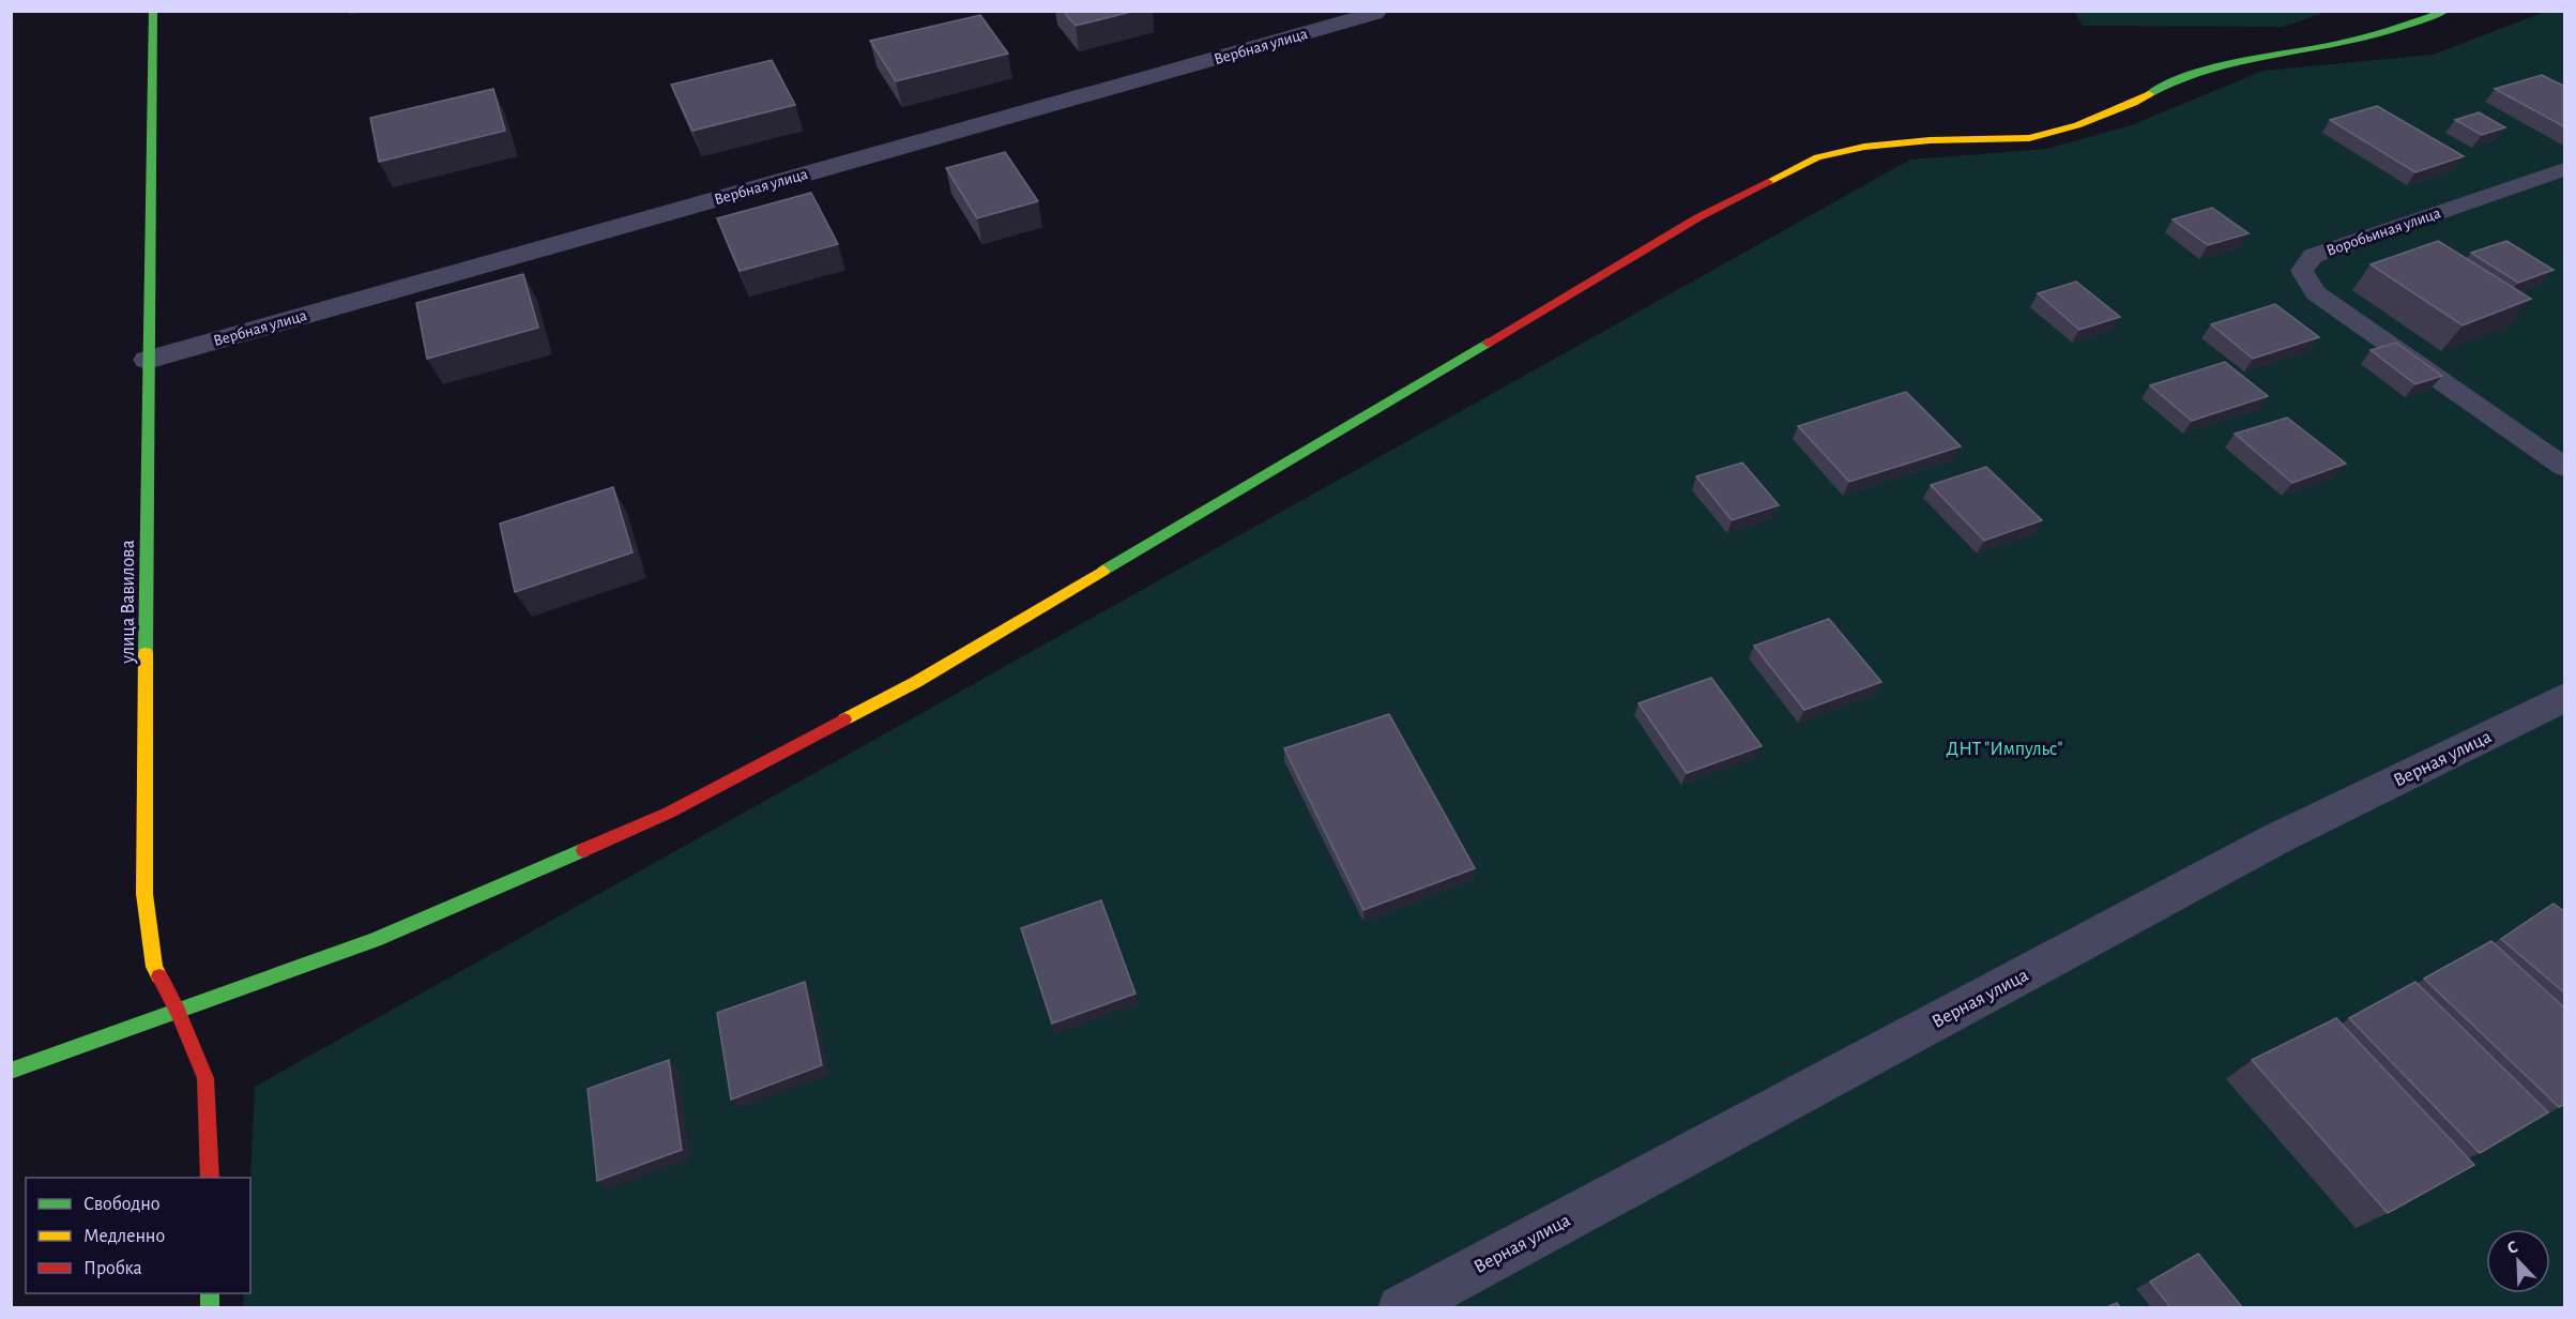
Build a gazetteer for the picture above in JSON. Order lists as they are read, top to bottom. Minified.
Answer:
{"streets":{"street":["Вербная улица","улица Вавилова","Верная улица"],"lane":["Воробьиная улица"]},"crossings":[["Вербная улица","улица Вавилова"]],"parks":["ДНТ \"Импульс\""],"legend":["Свободно","Медленно","Пробка"],"north":"top left"}
